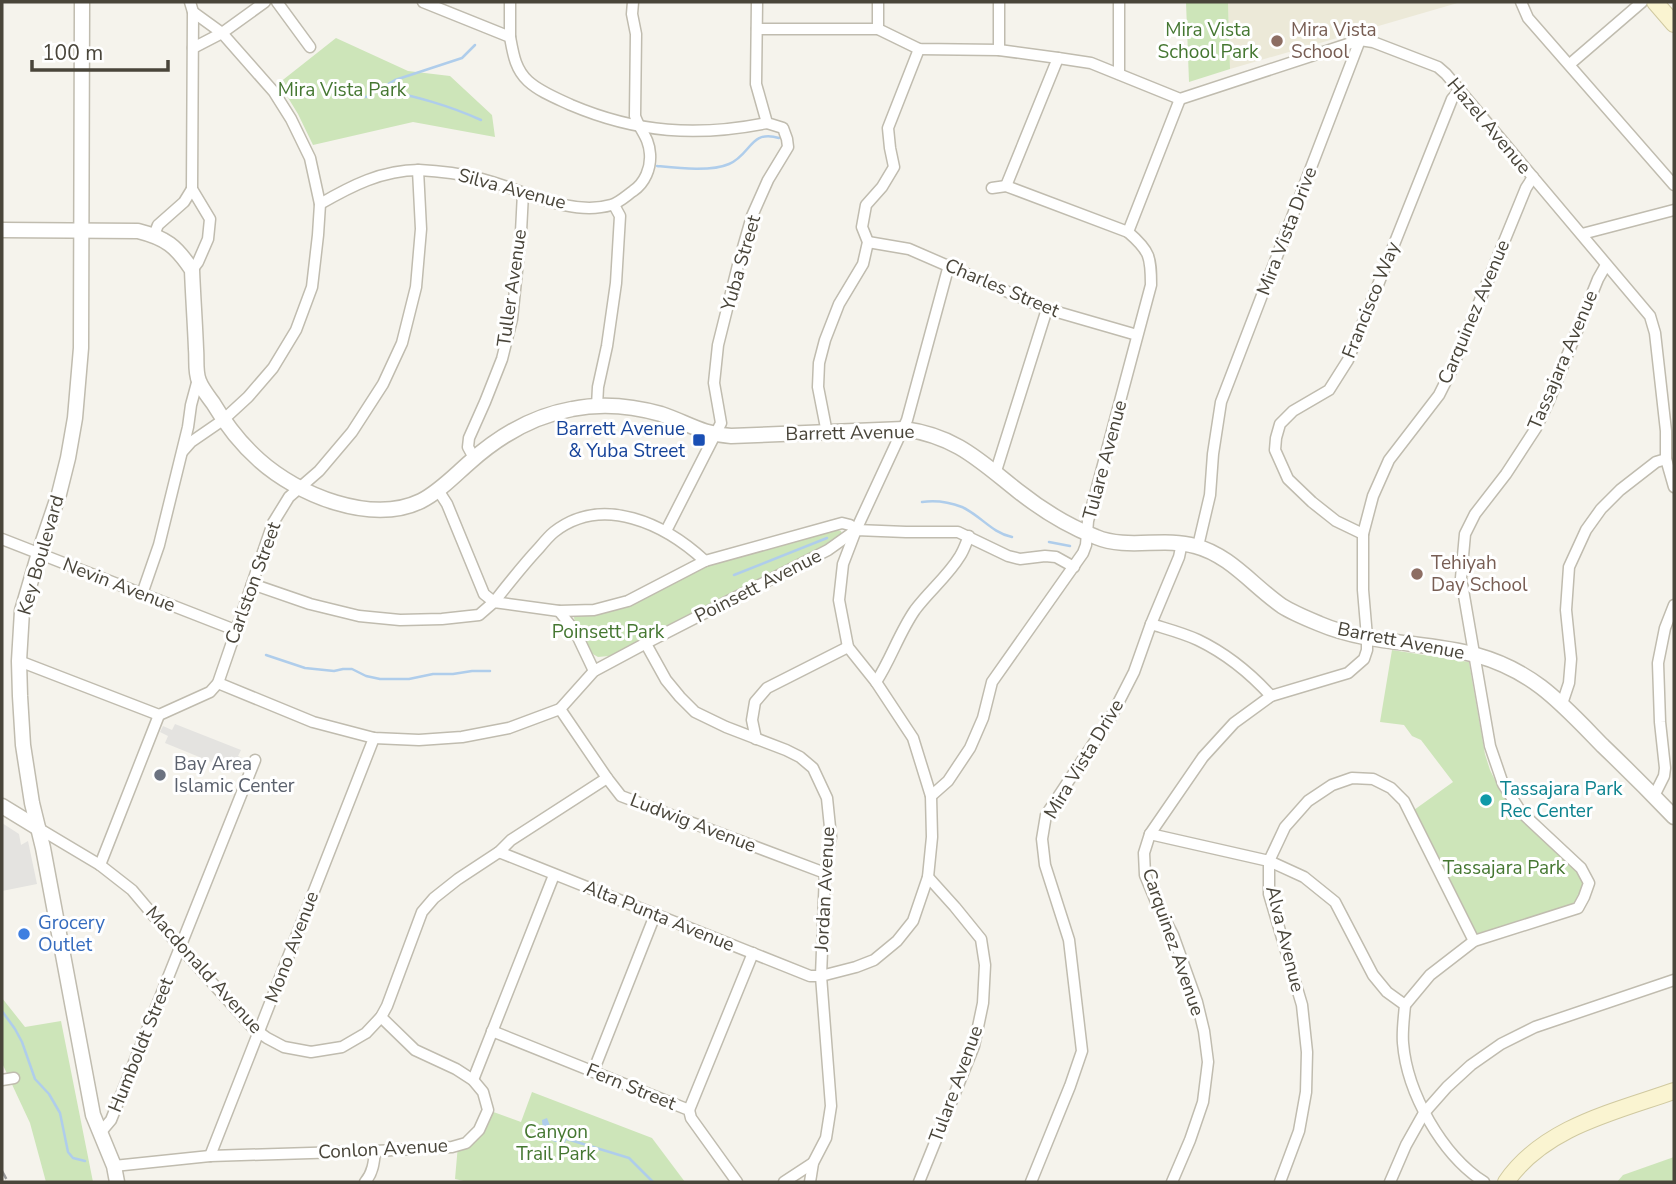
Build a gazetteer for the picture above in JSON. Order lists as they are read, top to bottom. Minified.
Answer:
{"streets":{"street":["Hazel Avenue","Silva Avenue","Mira Vista Drive","Yuba Street","Tuller Avenue","Charles Street","Francisco Way","Carquinez Avenue","Tassajara Avenue","Barrett Avenue","Tulare Avenue","Key Boulevard","Carlston Street","Nevin Avenue","Poinsett Avenue","Ludwig Avenue","Jordan Avenue","Alta Punta Avenue","Alva Avenue","Mono Avenue","Macdonald Avenue","Humboldt Street","Fern Street","Conlon Avenue"]},"crossings":[["Hazel Avenue","Mira Vista Drive"],["Hazel Avenue","Francisco Way"],["Hazel Avenue","Carquinez Avenue"],["Hazel Avenue","Tassajara Avenue"],["Silva Avenue","Tuller Avenue"],["Silva Avenue","Carlston Street"],["Mira Vista Drive","Barrett Avenue"],["Yuba Street","Barrett Avenue"],["Tuller Avenue","Barrett Avenue"],["Charles Street","Tulare Avenue"],["Francisco Way","Carquinez Avenue"],["Carquinez Avenue","Barrett Avenue"],["Tassajara Avenue","Barrett Avenue"],["Tassajara Avenue","Alva Avenue"],["Barrett Avenue","Tulare Avenue"],["Barrett Avenue","Carlston Street"],["Key Boulevard","Nevin Avenue"],["Key Boulevard","Macdonald Avenue"],["Key Boulevard","Humboldt Street"],["Key Boulevard","Conlon Avenue"],["Carlston Street","Nevin Avenue"],["Carlston Street","Poinsett Avenue"],["Poinsett Avenue","Ludwig Avenue"],["Poinsett Avenue","Jordan Avenue"],["Poinsett Avenue","Mono Avenue"],["Ludwig Avenue","Jordan Avenue"],["Jordan Avenue","Alta Punta Avenue"],["Alta Punta Avenue","Macdonald Avenue"],["Mono Avenue","Macdonald Avenue"],["Mono Avenue","Conlon Avenue"],["Macdonald Avenue","Humboldt Street"]],"parks":["Mira Vista School Park","Mira Vista Park","Poinsett Park","Tassajara Park","Canyon Trail Park"],"places":{"other":["Mira Vista School","Tehiyah Day School","Bay Area Islamic Center","Tassajara Park Rec Center","Grocery Outlet"],"transit":["Barrett Avenue & Yuba Street"]},"scale_bar":"100 m"}
